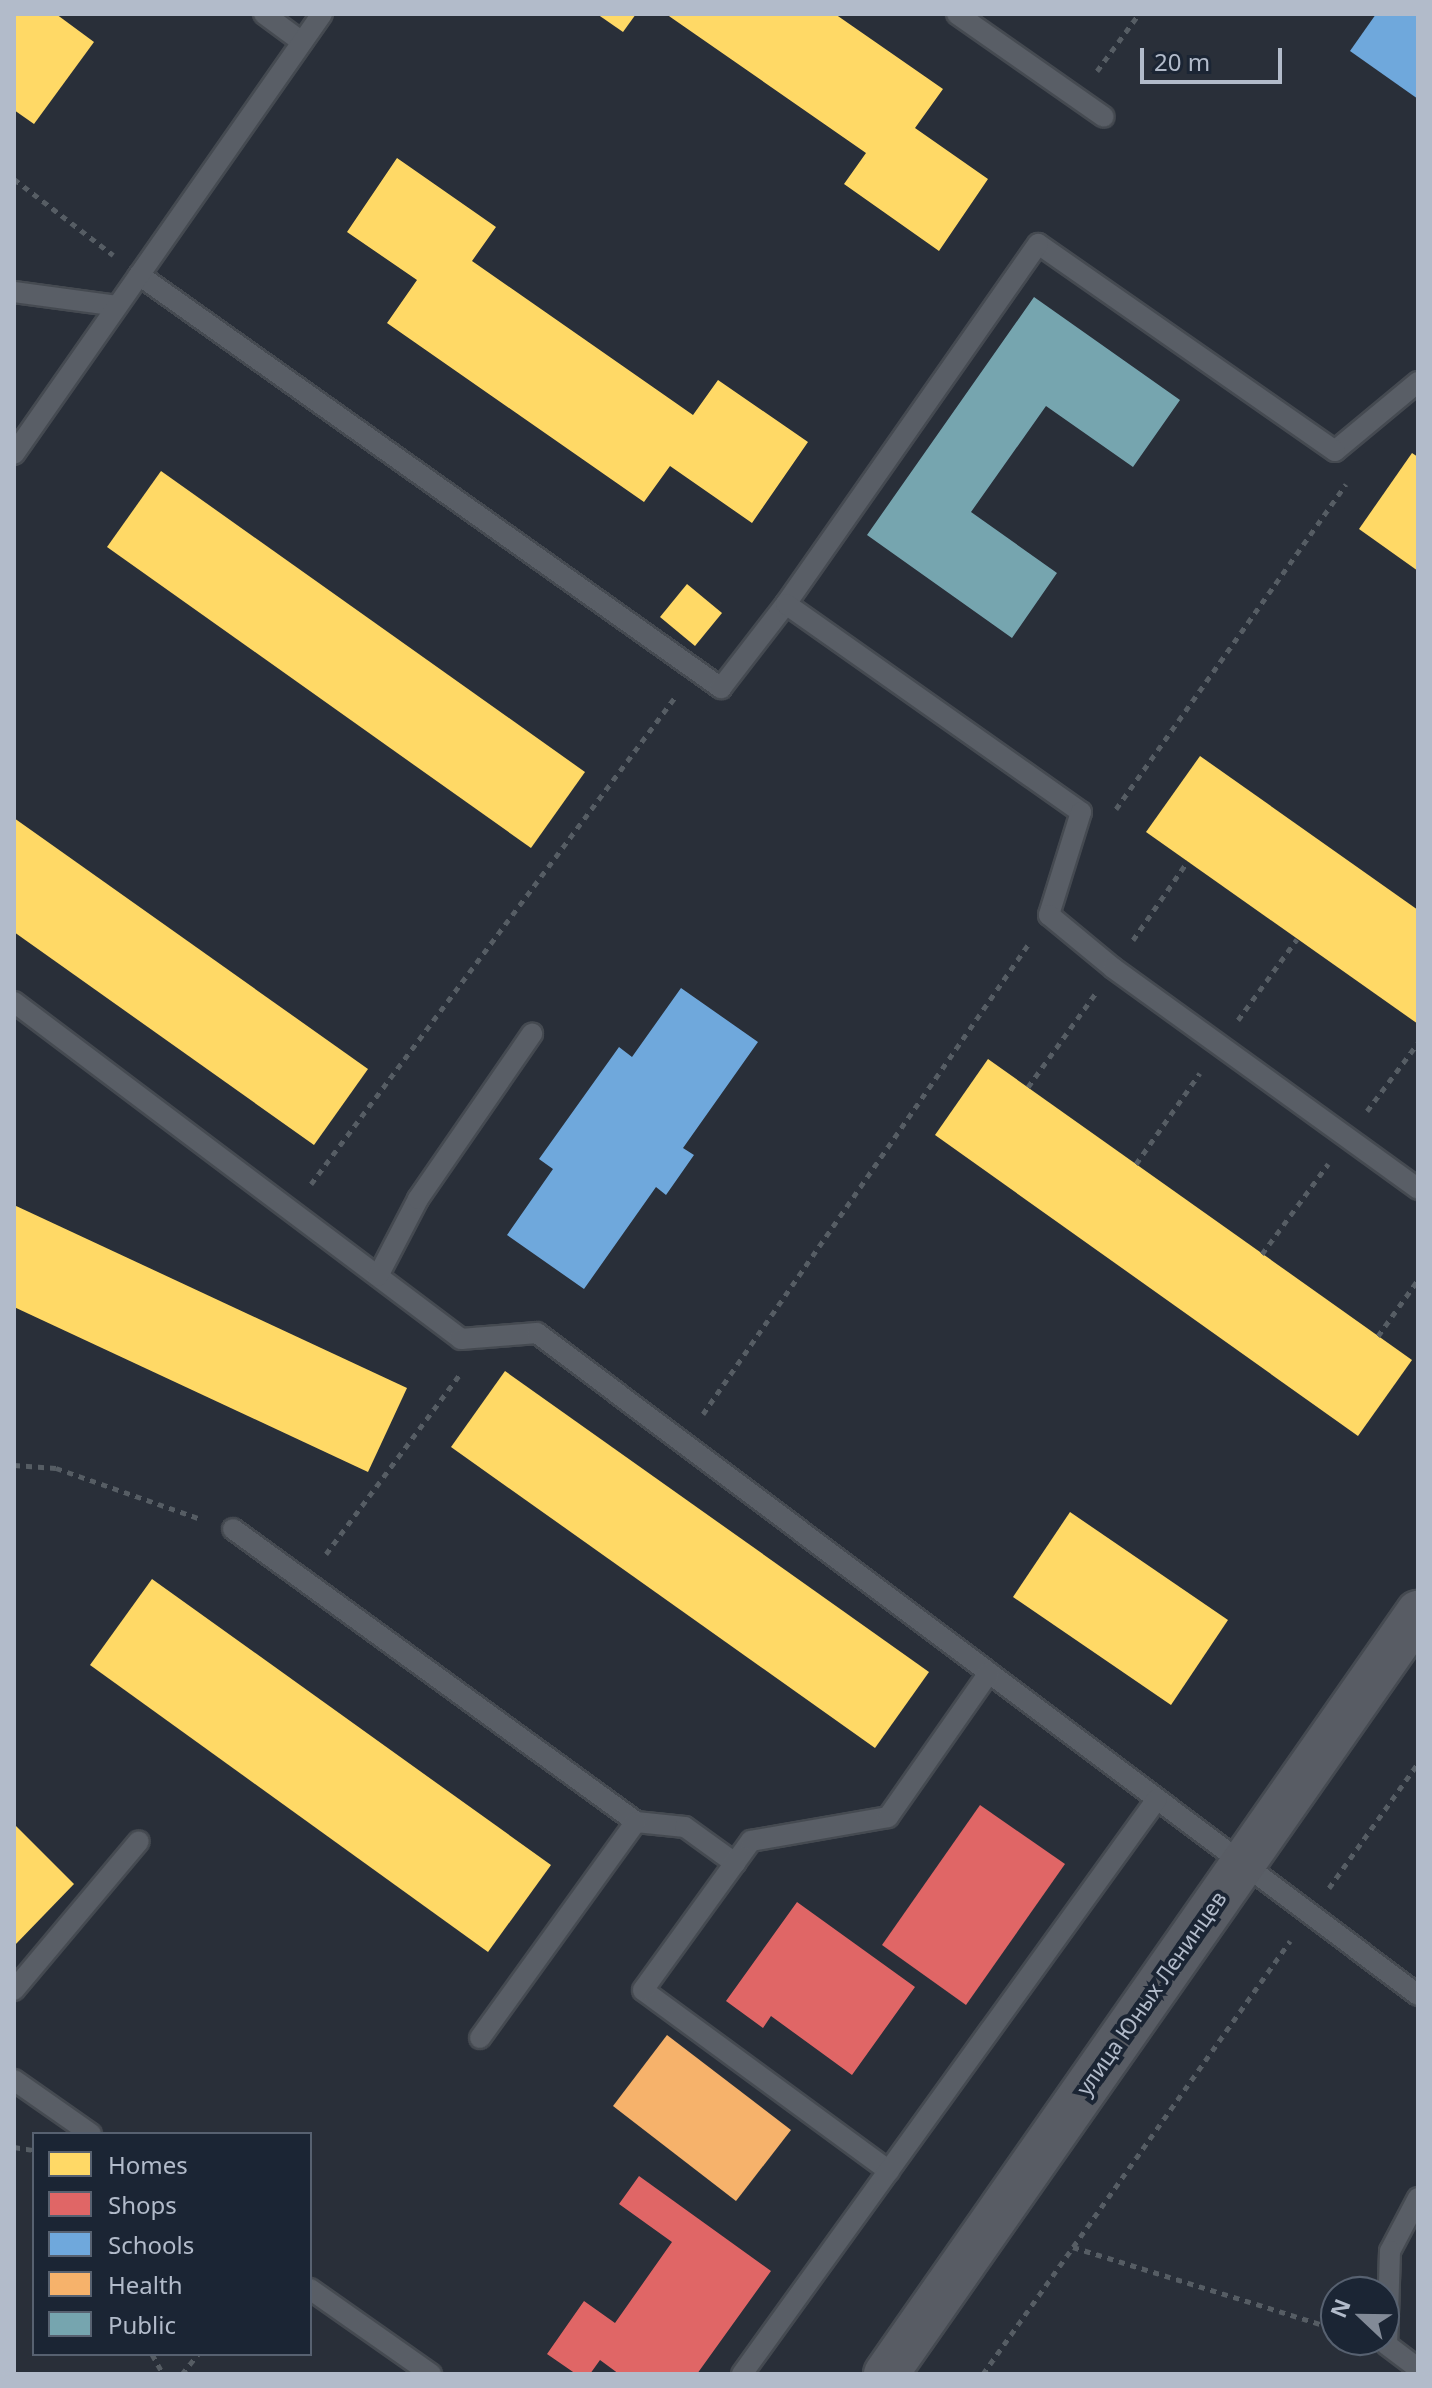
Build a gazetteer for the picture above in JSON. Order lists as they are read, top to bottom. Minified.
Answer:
{"streets":{"main road":["улица Юных Ленинцев"]},"legend":["Homes","Shops","Schools","Health","Public"],"scale_bar":"20 m","north":"left"}
